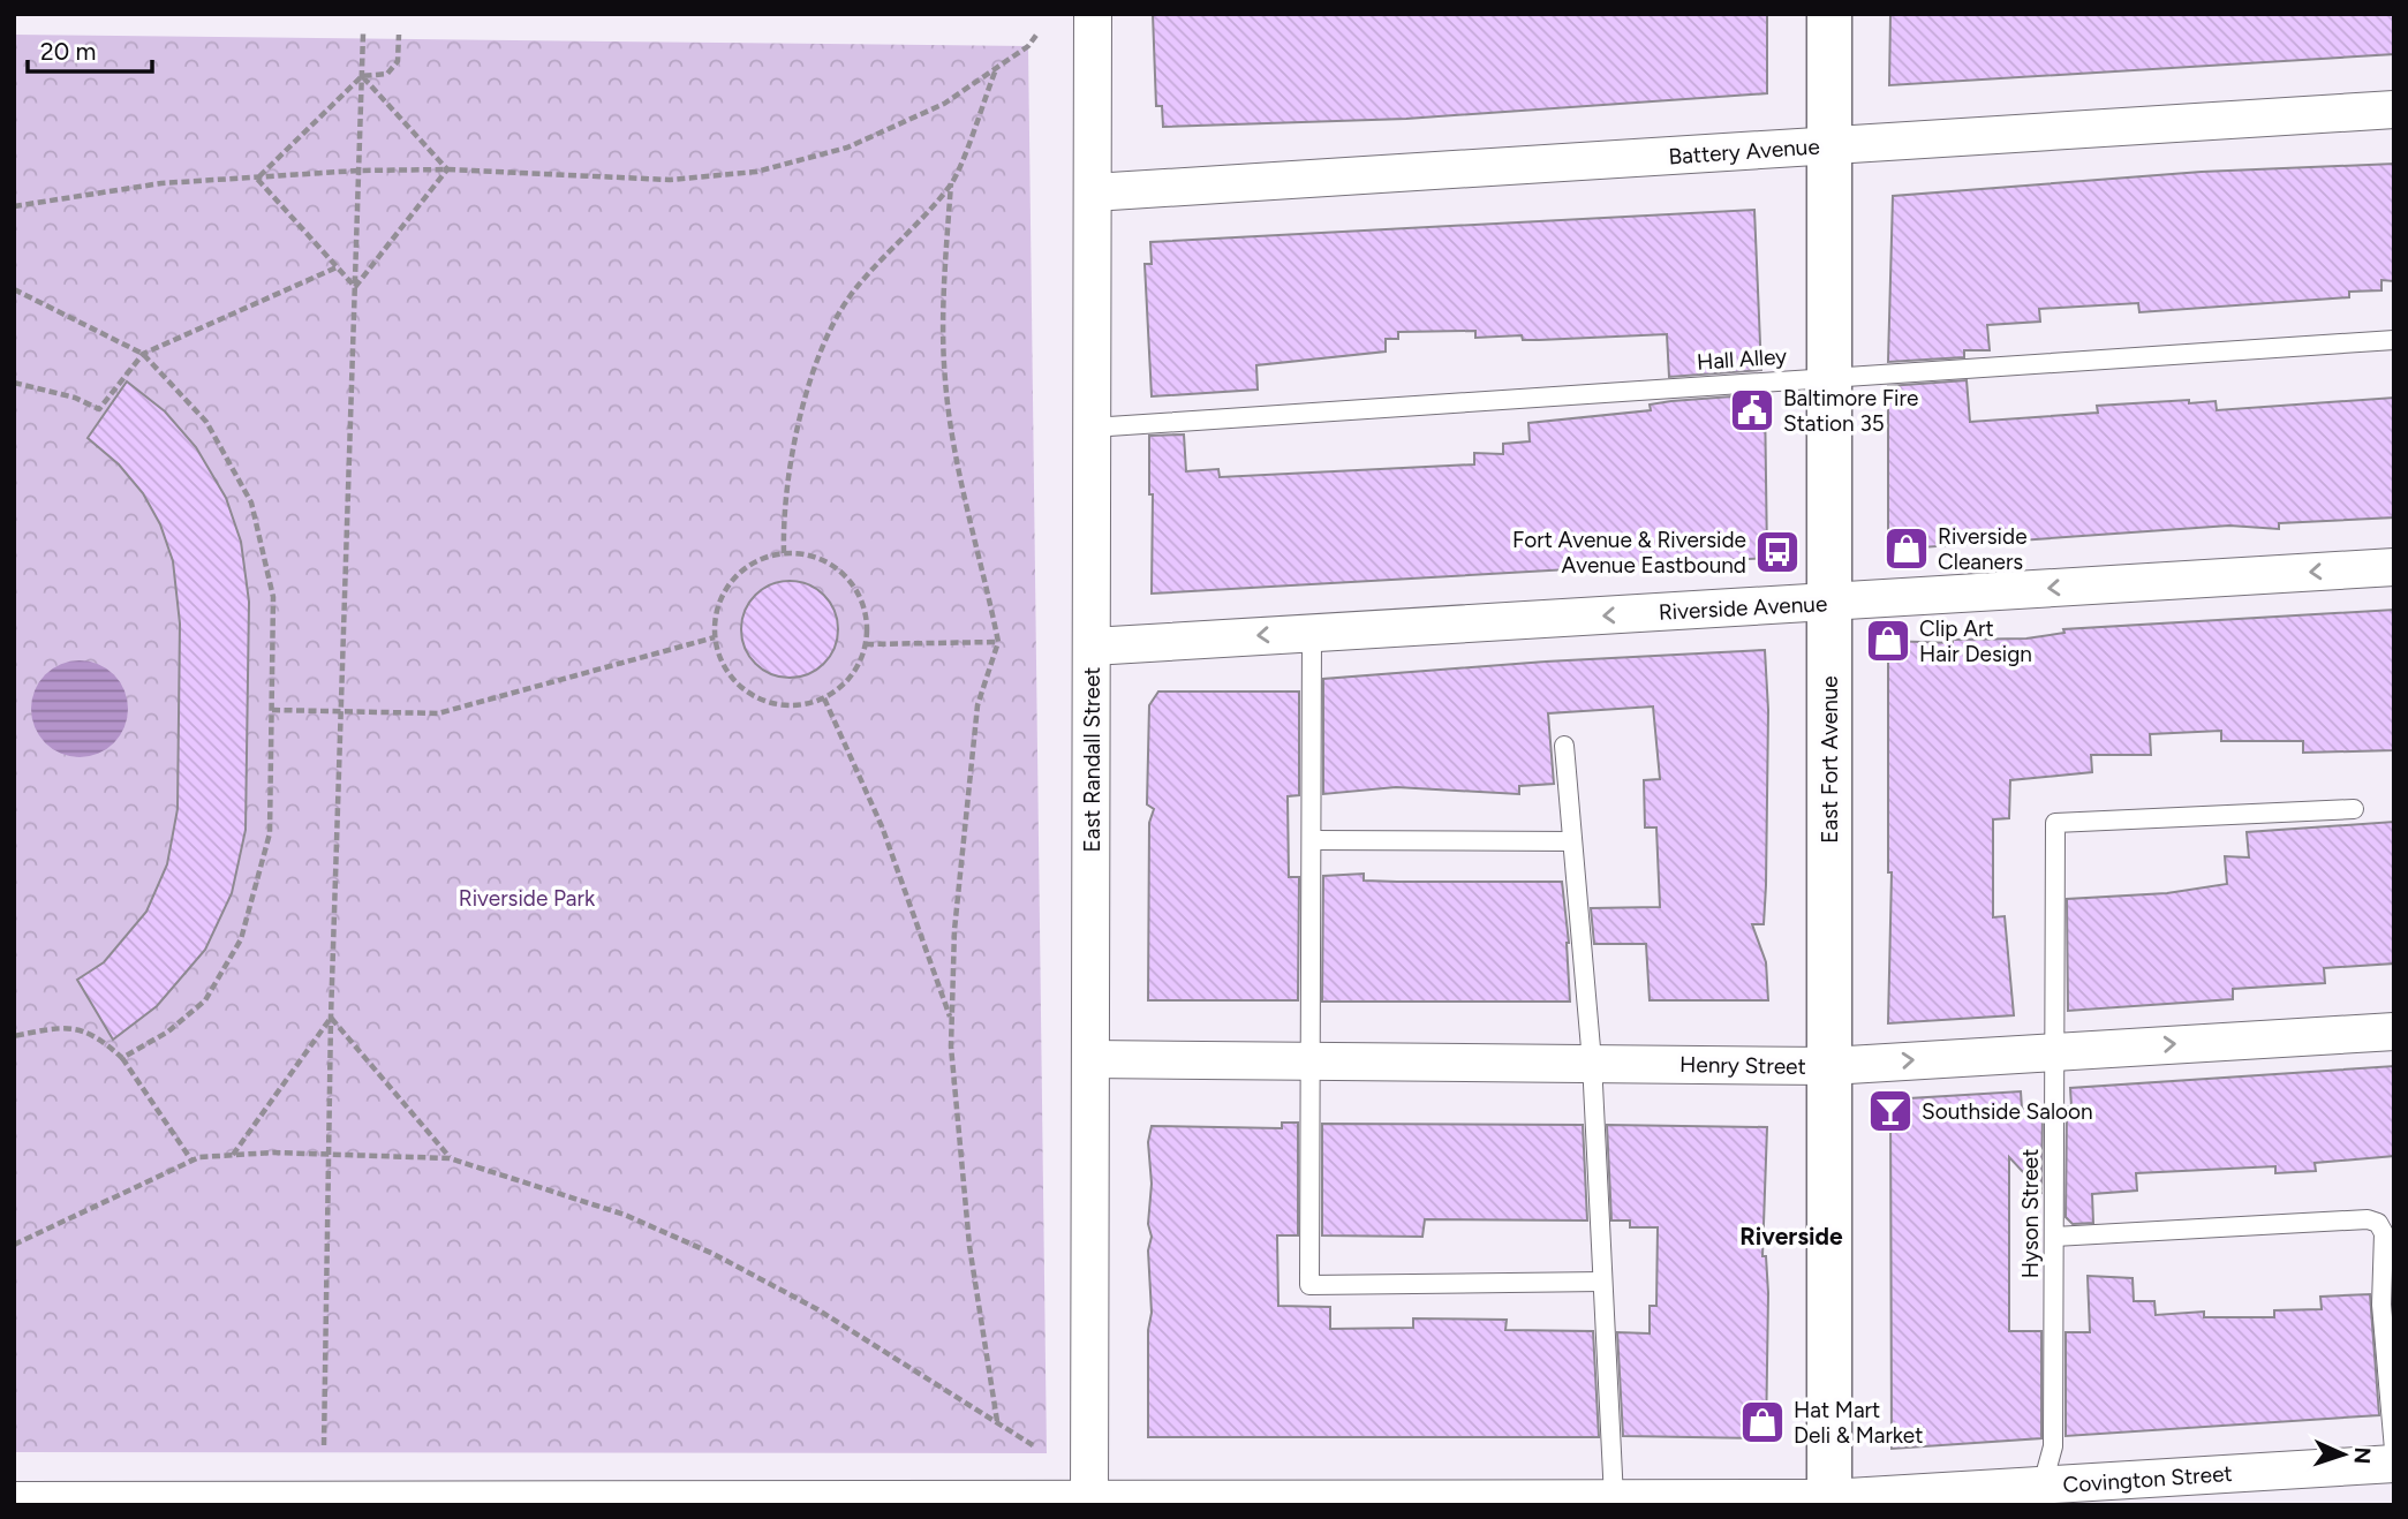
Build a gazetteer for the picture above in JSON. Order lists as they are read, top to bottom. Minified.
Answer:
{"streets":{"street":["Battery Avenue","Riverside Avenue","East Randall Street","East Fort Avenue","Henry Street","Covington Street"],"lane":["Hall Alley","Hyson Street"]},"crossings":[["Battery Avenue","East Randall Street"],["Battery Avenue","East Fort Avenue"],["Hall Alley","East Randall Street"],["Hall Alley","East Fort Avenue"],["Riverside Avenue","East Randall Street"],["Riverside Avenue","East Fort Avenue"],["East Randall Street","Henry Street"],["East Randall Street","Covington Street"],["East Fort Avenue","Henry Street"],["East Fort Avenue","Covington Street"],["Henry Street","Hyson Street"],["Hyson Street","Covington Street"]],"one_way":["Riverside Avenue","Henry Street"],"districts":["Riverside"],"parks":["Riverside Park"],"places":{"public building":["Baltimore Fire Station 35"],"shop":["Riverside Cleaners","Clip Art Hair Design","Hat Mart Deli & Market"],"bus stop":["Fort Avenue & Riverside Avenue Eastbound"],"bar":["Southside Saloon"]},"scale_bar":"20 m","north":"right"}
